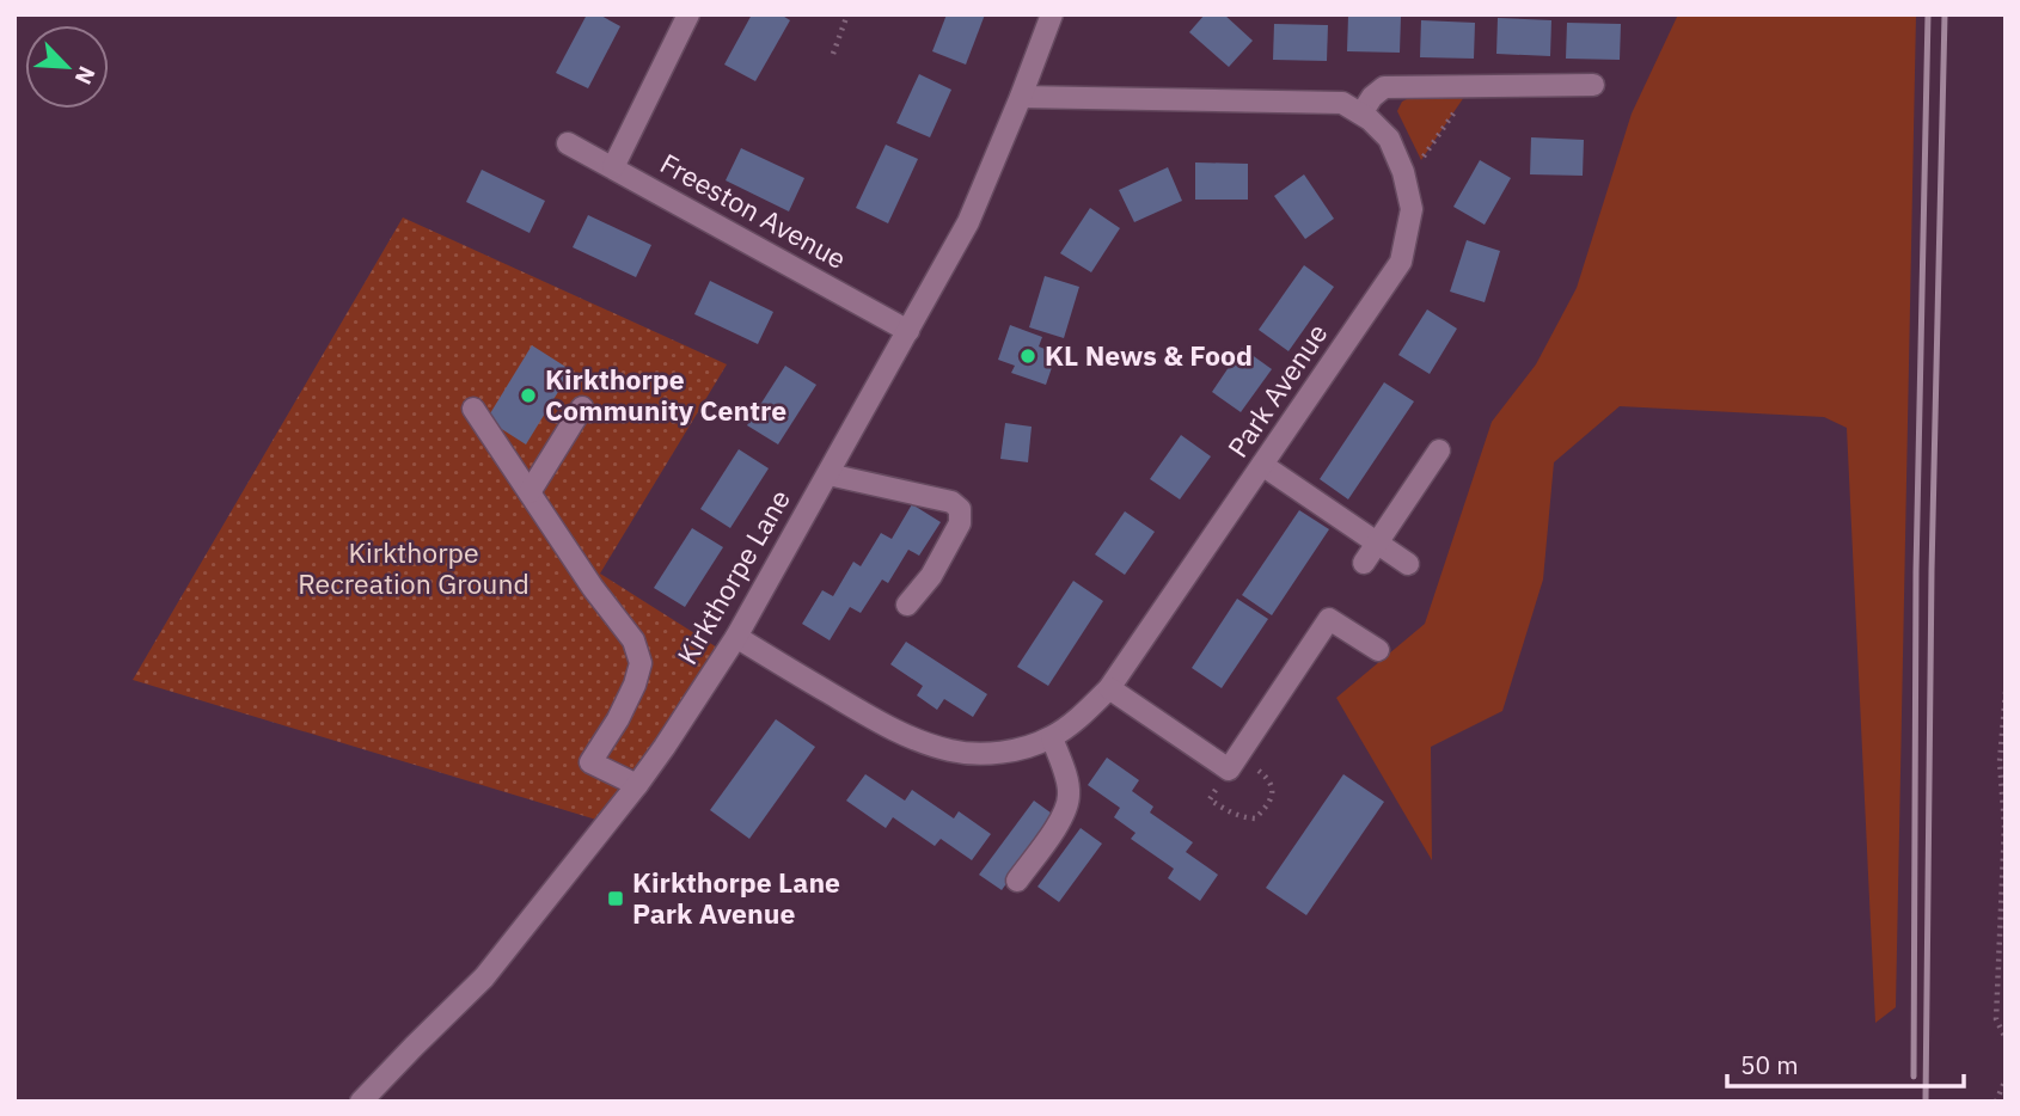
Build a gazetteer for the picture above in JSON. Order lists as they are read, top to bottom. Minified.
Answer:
{"streets":{"street":["Freeston Avenue","Park Avenue","Kirkthorpe Lane"]},"crossings":[["Freeston Avenue","Kirkthorpe Lane"],["Park Avenue","Kirkthorpe Lane"]],"parks":["Kirkthorpe Recreation Ground"],"places":{"other":["KL News & Food","Kirkthorpe Community Centre"],"transit":["Kirkthorpe Lane Park Avenue"]},"scale_bar":"50 m","north":"bottom right"}
